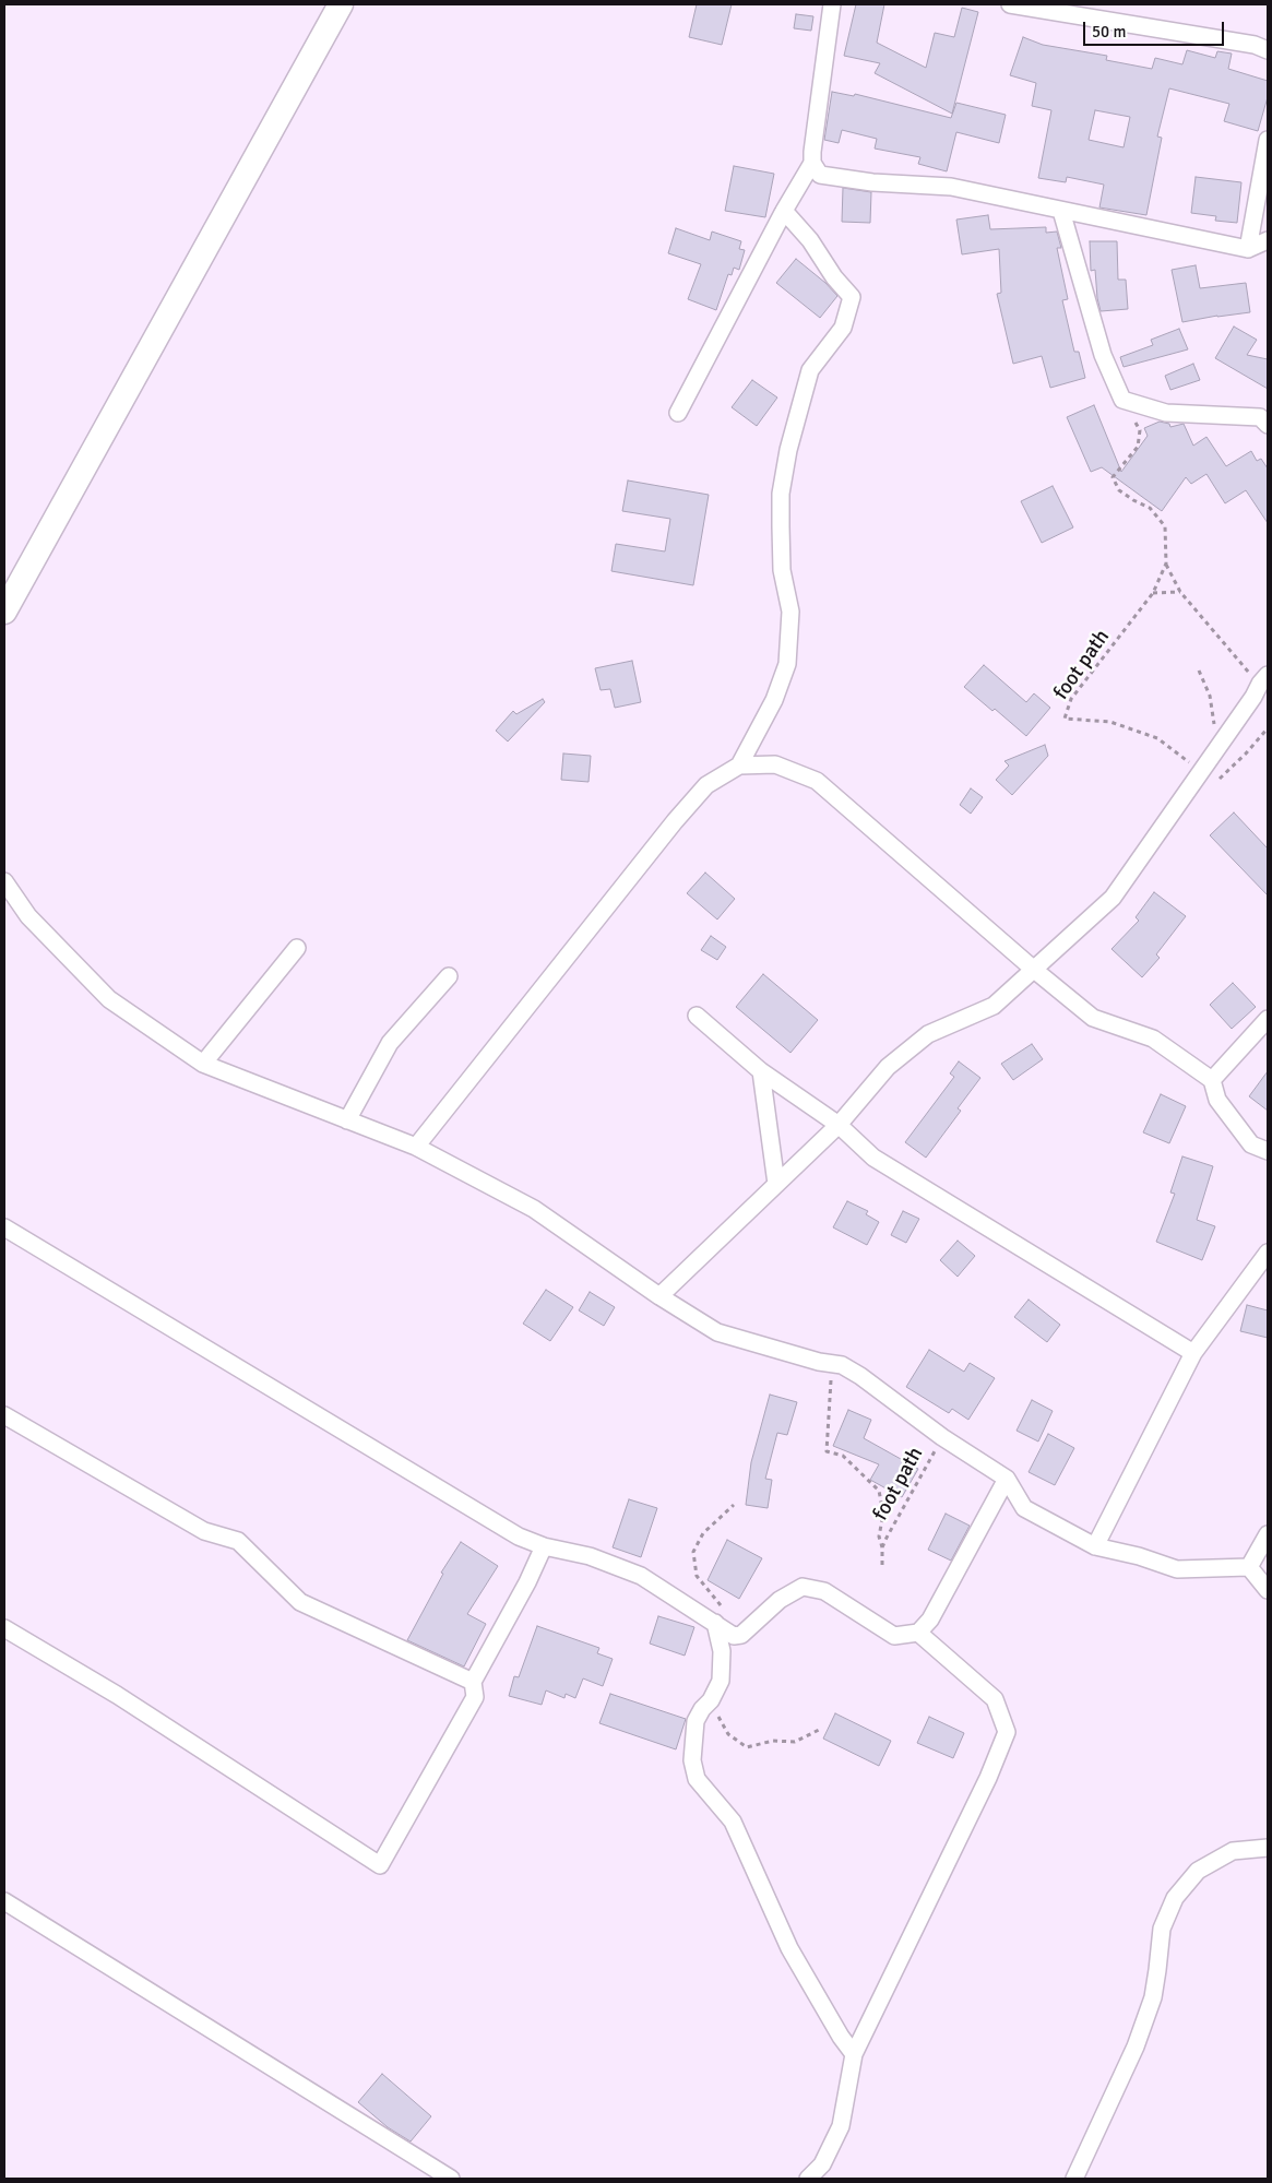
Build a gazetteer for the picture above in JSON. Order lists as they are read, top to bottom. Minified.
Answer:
{"streets":{"path":["foot path"]},"scale_bar":"50 m"}
